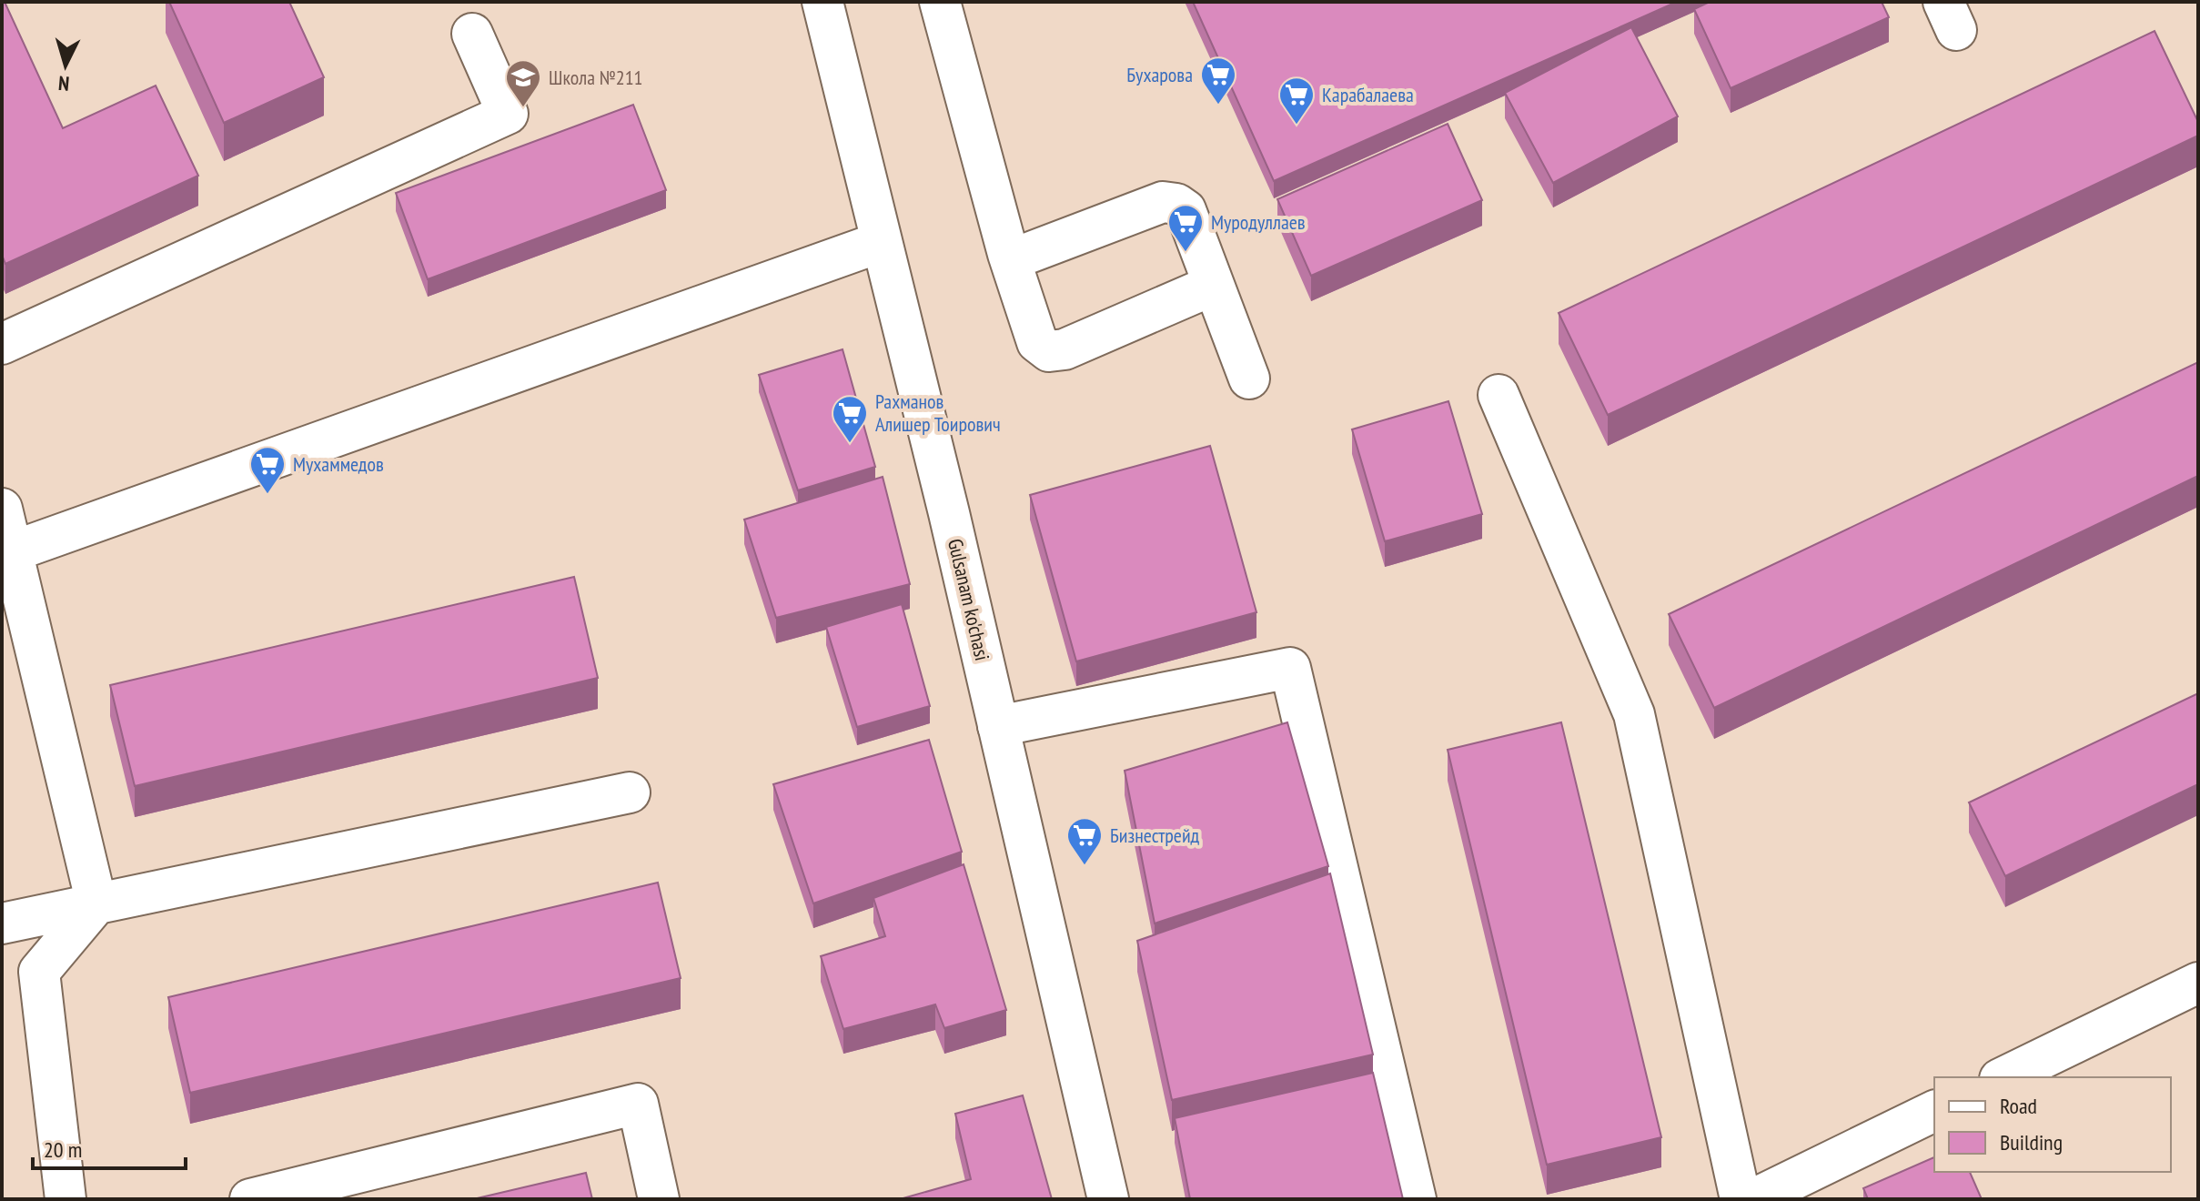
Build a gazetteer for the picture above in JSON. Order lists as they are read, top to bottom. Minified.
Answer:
{"streets":{"main road":["Gulsanam ko'chasi"]},"places":{"supermarket":["Бухарова","Карабалаева","Муродуллаев","Рахманов Алишер Тоирович","Мухаммедов","Бизнестрейд"],"school or university":["Школа №211"]},"legend":["Road","Building"],"scale_bar":"20 m","north":"bottom"}
